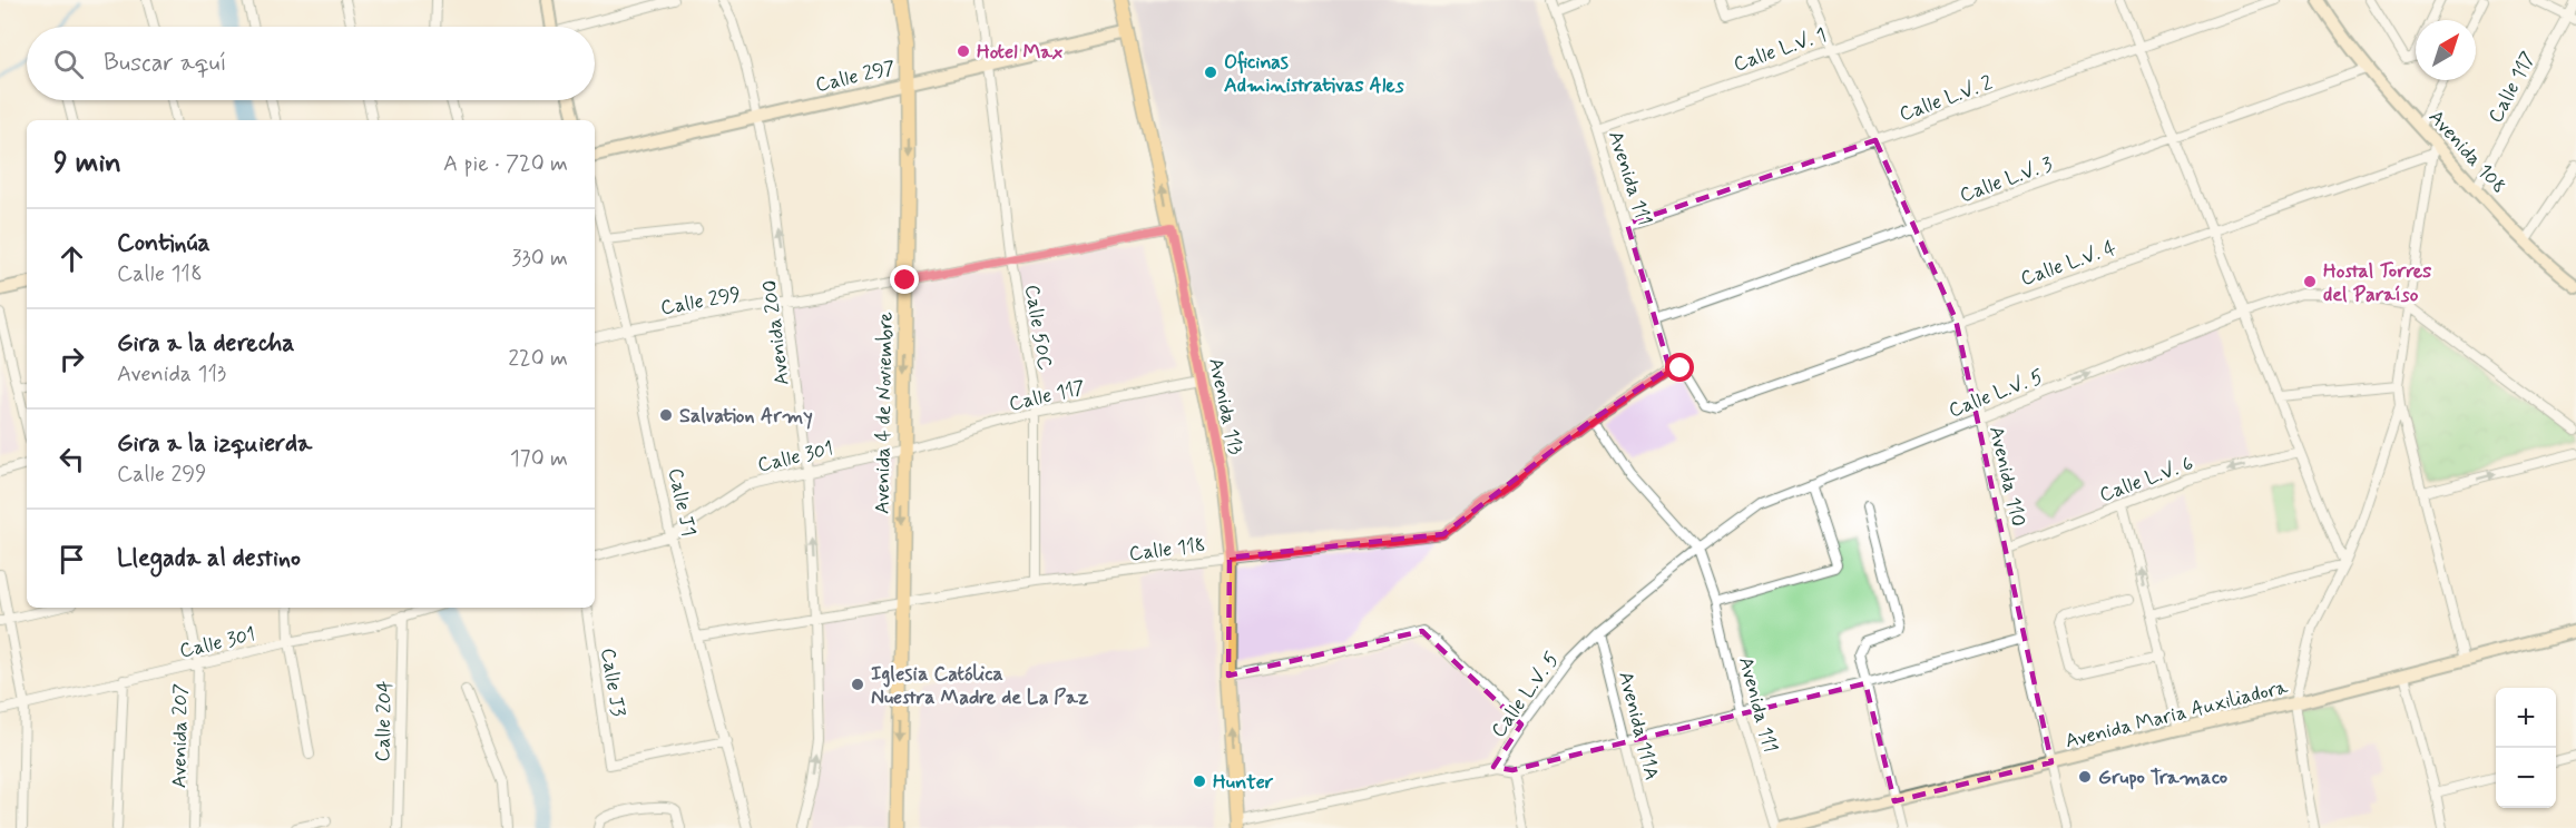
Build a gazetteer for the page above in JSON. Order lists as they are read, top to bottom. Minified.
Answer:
{"streets":{"main road":["Avenida 113","Avenida 4 de Noviembre"],"street":["Calle L.V. 1","Calle 297","Calle 117","Calle L.V. 2","Avenida 108","Avenida 111","Calle L.V. 3","Calle L.V. 4","Calle 299","Calle 50C","Avenida 200","Calle L.V. 5","Calle 301","Avenida 110","Calle L.V. 6","Calle J1","Calle 118","Calle J3","Avenida Maria Auxiliadora","Calle 204","Avenida 111A","Avenida 207"]},"crossings":[["Calle L.V. 1","Avenida 111"],["Calle L.V. 1","Avenida 110"],["Calle 297","Calle 50C"],["Calle 297","Avenida 200"],["Calle 297","Avenida 113"],["Calle 297","Avenida 4 de Noviembre"],["Calle 117","Avenida 108"],["Calle 117","Calle 50C"],["Calle 117","Avenida 113"],["Calle 117","Avenida 4 de Noviembre"],["Calle 117","Calle 301"],["Calle L.V. 2","Avenida 111"],["Calle L.V. 2","Avenida 110"],["Avenida 108","Calle L.V. 3"],["Avenida 108","Calle L.V. 4"],["Avenida 111","Calle L.V. 3"],["Avenida 111","Calle L.V. 4"],["Avenida 111","Calle L.V. 5"],["Avenida 111","Calle 118"],["Calle L.V. 3","Avenida 110"],["Calle L.V. 4","Avenida 110"],["Calle L.V. 4","Calle 118"],["Calle 299","Calle 50C"],["Calle 299","Avenida 200"],["Calle 299","Avenida 113"],["Calle 299","Avenida 4 de Noviembre"],["Calle 299","Calle J1"],["Calle 50C","Calle 118"],["Avenida 200","Calle 301"],["Avenida 200","Calle 118"],["Calle L.V. 5","Avenida 110"],["Calle L.V. 5","Avenida 111A"],["Avenida 113","Calle 118"],["Avenida 4 de Noviembre","Calle 301"],["Avenida 4 de Noviembre","Calle 118"],["Calle 301","Calle J1"],["Calle 301","Calle 204"],["Calle 301","Avenida 207"],["Avenida 110","Calle L.V. 6"],["Avenida 110","Avenida Maria Auxiliadora"],["Calle J1","Calle 118"],["Calle J1","Calle J3"]],"one_way":["Avenida 200","Avenida 113","Avenida 4 de Noviembre","Calle L.V. 6"],"places":["Hotel Max","Oficinas Administrativas Ales","Hostal Torres del Paraíso","Salvation Army","Iglesia Católica Nuestra Madre de La Paz","Grupo Tramaco","Hunter"],"north":"top right","page":{"search":"Buscar aquí","heading":["9 min","A pie · 720 m"],"list":[["Continúa","Calle 118","330 m"],["Gira a la derecha","Avenida 113","220 m"],["Gira a la izquierda","Calle 299","170 m"],"Llegada al destino"],"map_buttons":["+","−"]}}
